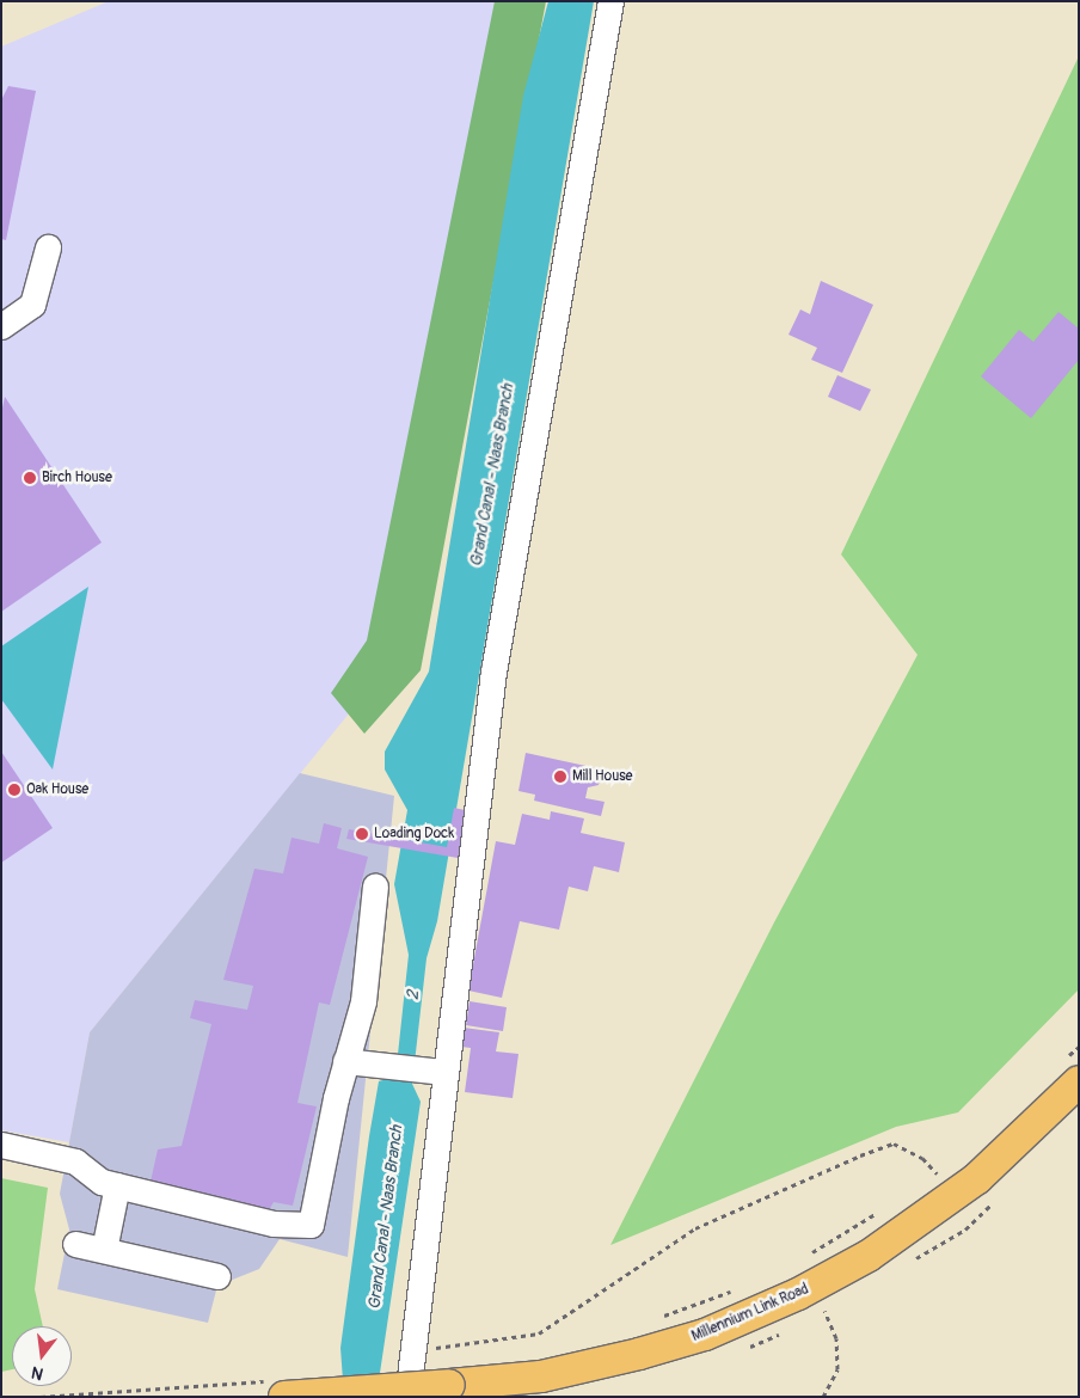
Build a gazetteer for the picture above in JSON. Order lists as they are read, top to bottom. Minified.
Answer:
{"streets":{"main road":["Millennium Link Road"]},"water":["Grand Canal - Naas Branch","2"],"places":["Birch House","Mill House","Oak House","Loading Dock"],"north":"bottom"}
